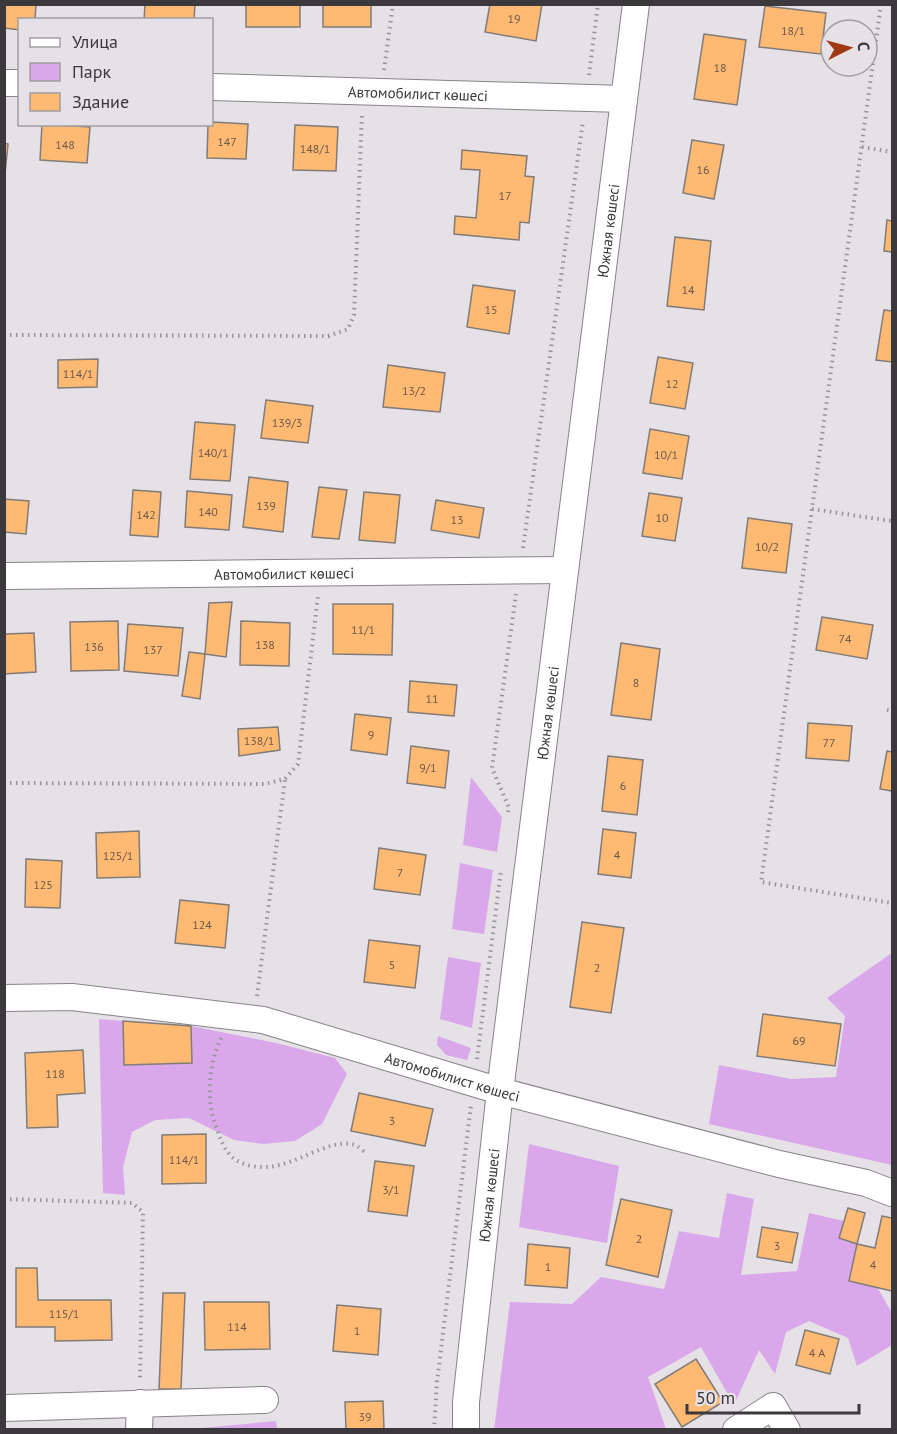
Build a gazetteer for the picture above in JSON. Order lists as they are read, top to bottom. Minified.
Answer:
{"streets":{"street":["Автомобилист көшесі","Южная көшесі"]},"crossings":[["Автомобилист көшесі","Южная көшесі"]],"house_numbers":["19","18/1","18","147","148","148/1","16","17","14","15","114/1","12","13/2","139/3","140/1","10/1","139","140","142","10","13","10/2","11/1","74","138","136","137","8","11","9","138/1","77","9/1","6","4","125/1","7","125","124","5","2","69","118","3","114/1","3/1","2","3","4","1","115/1","114","1","4 А","39"],"legend":["Улица","Парк","Здание"],"scale_bar":"50 m","north":"right"}
